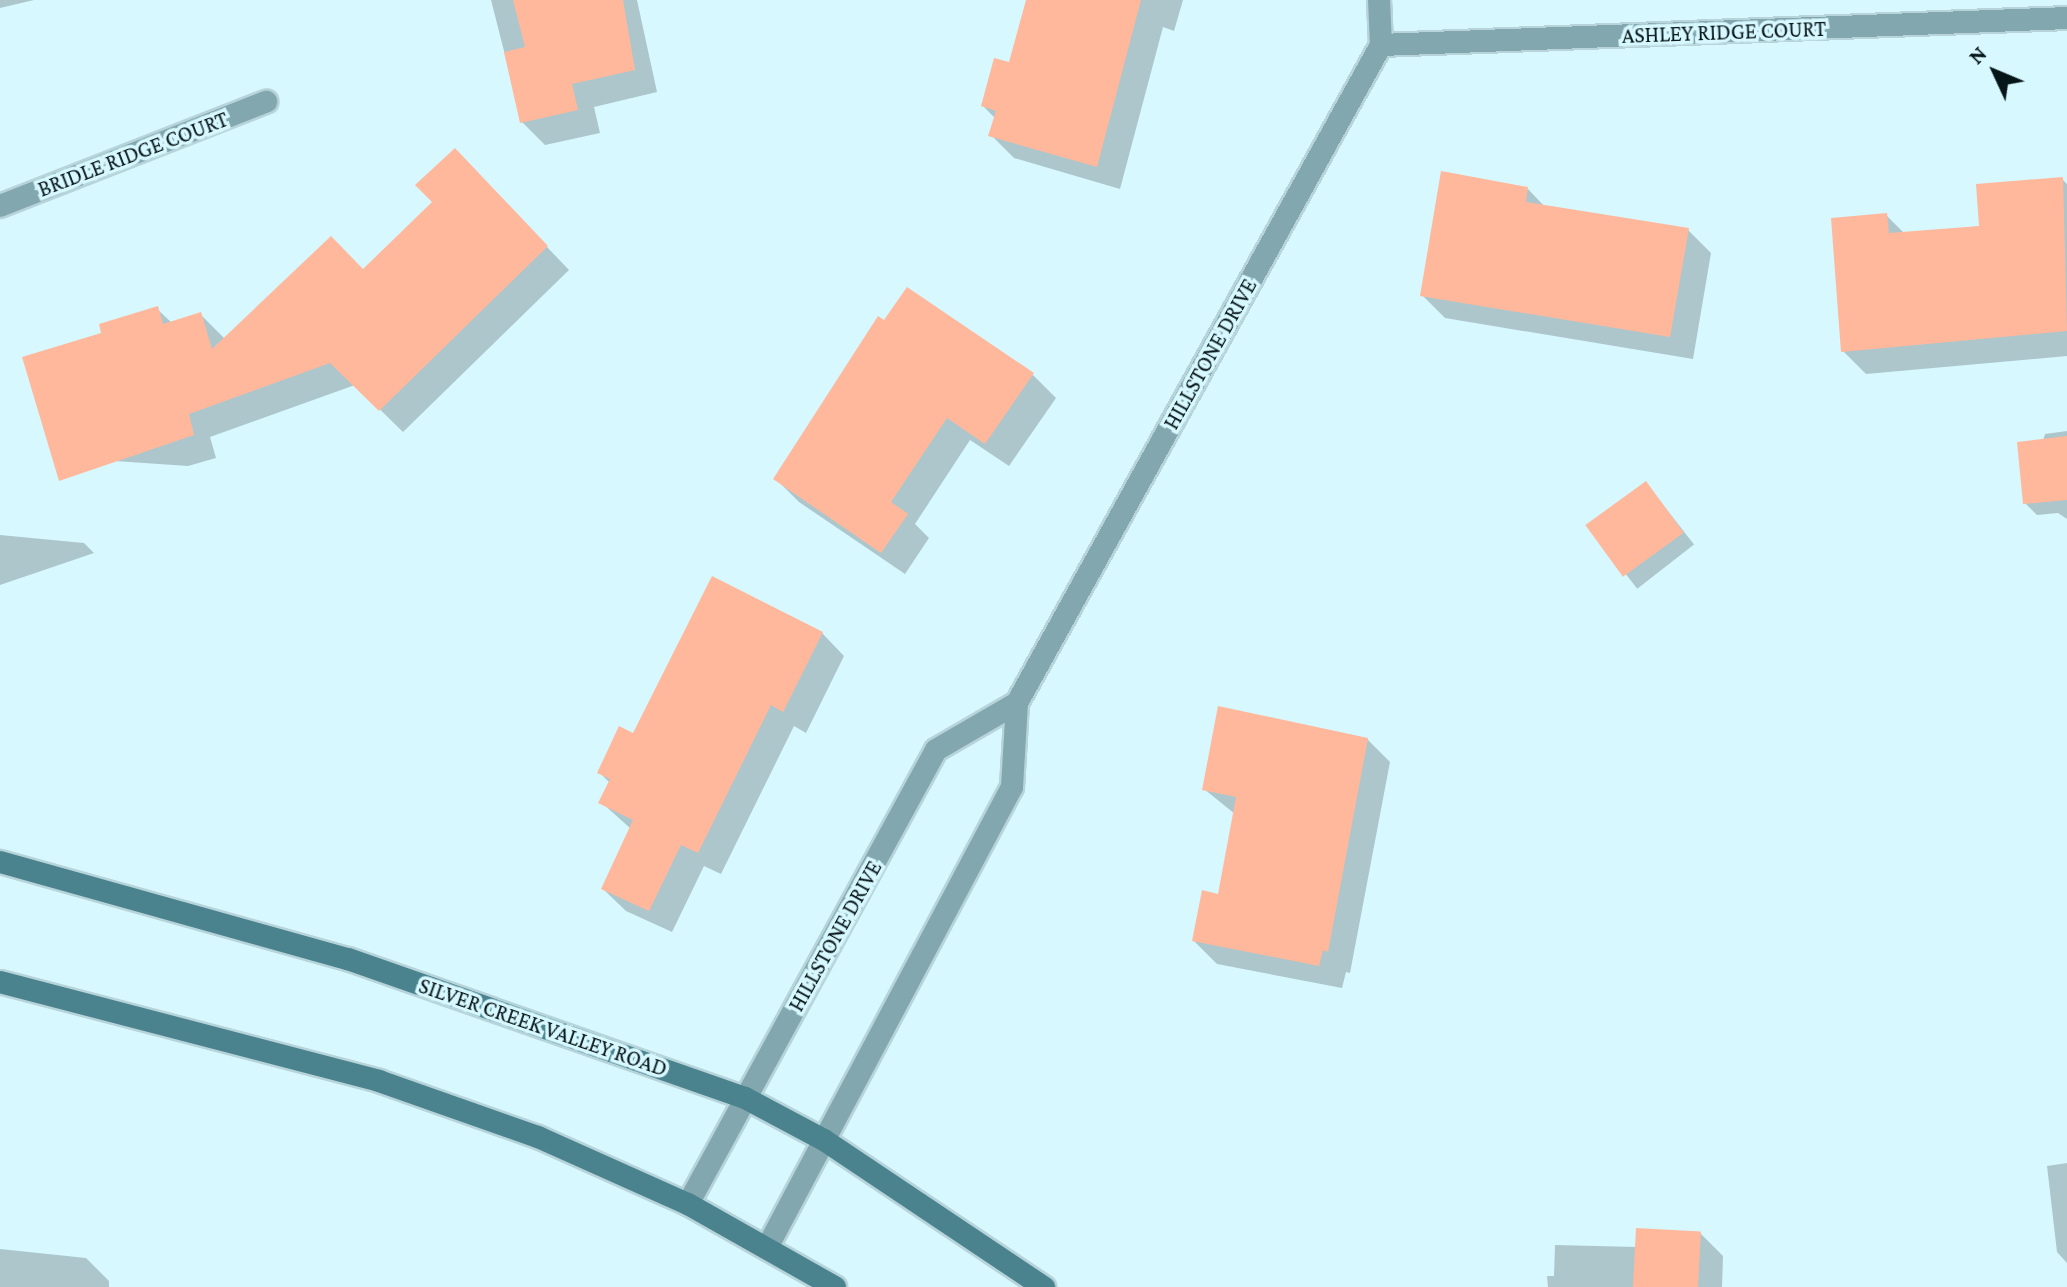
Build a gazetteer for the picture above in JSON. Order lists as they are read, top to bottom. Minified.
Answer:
{"streets":{"main road":["SILVER CREEK VALLEY ROAD"],"street":["ASHLEY RIDGE COURT","BRIDLE RIDGE COURT","HILLSTONE DRIVE"]},"crossings":[["ASHLEY RIDGE COURT","HILLSTONE DRIVE"],["HILLSTONE DRIVE","SILVER CREEK VALLEY ROAD"]],"north":"top left"}
